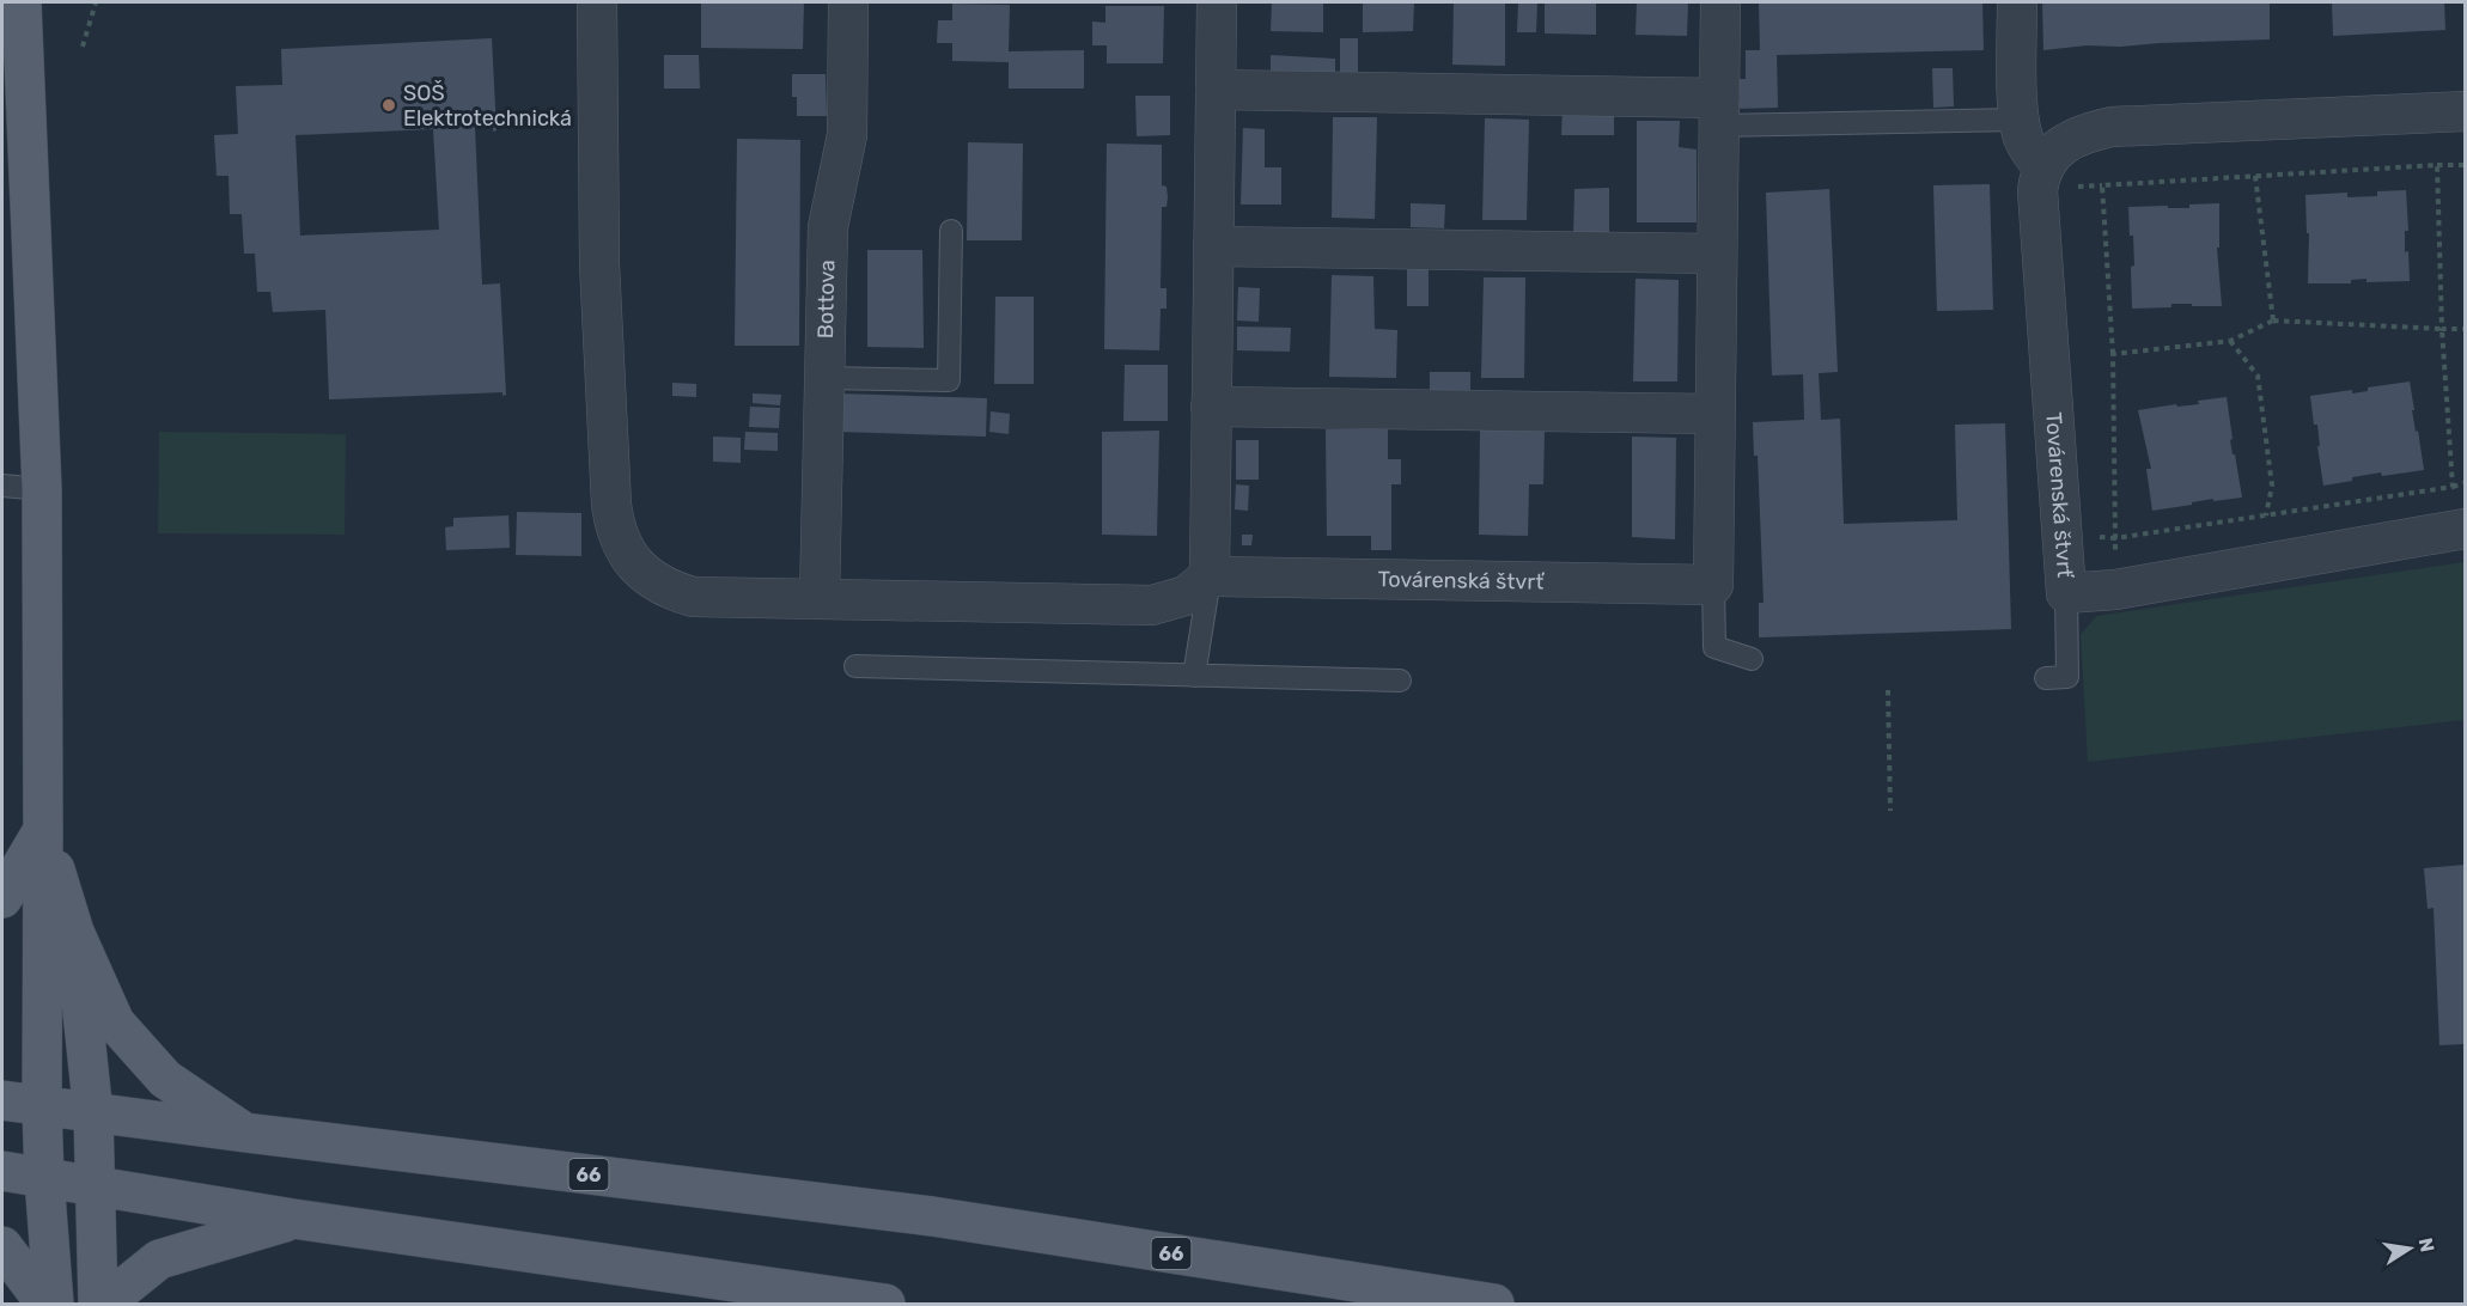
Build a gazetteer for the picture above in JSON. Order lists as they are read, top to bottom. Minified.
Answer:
{"streets":{"main road":["66"],"street":["Bottova","Továrenská štvrť"]},"places":["SOŠ Elektrotechnická"],"north":"right"}
